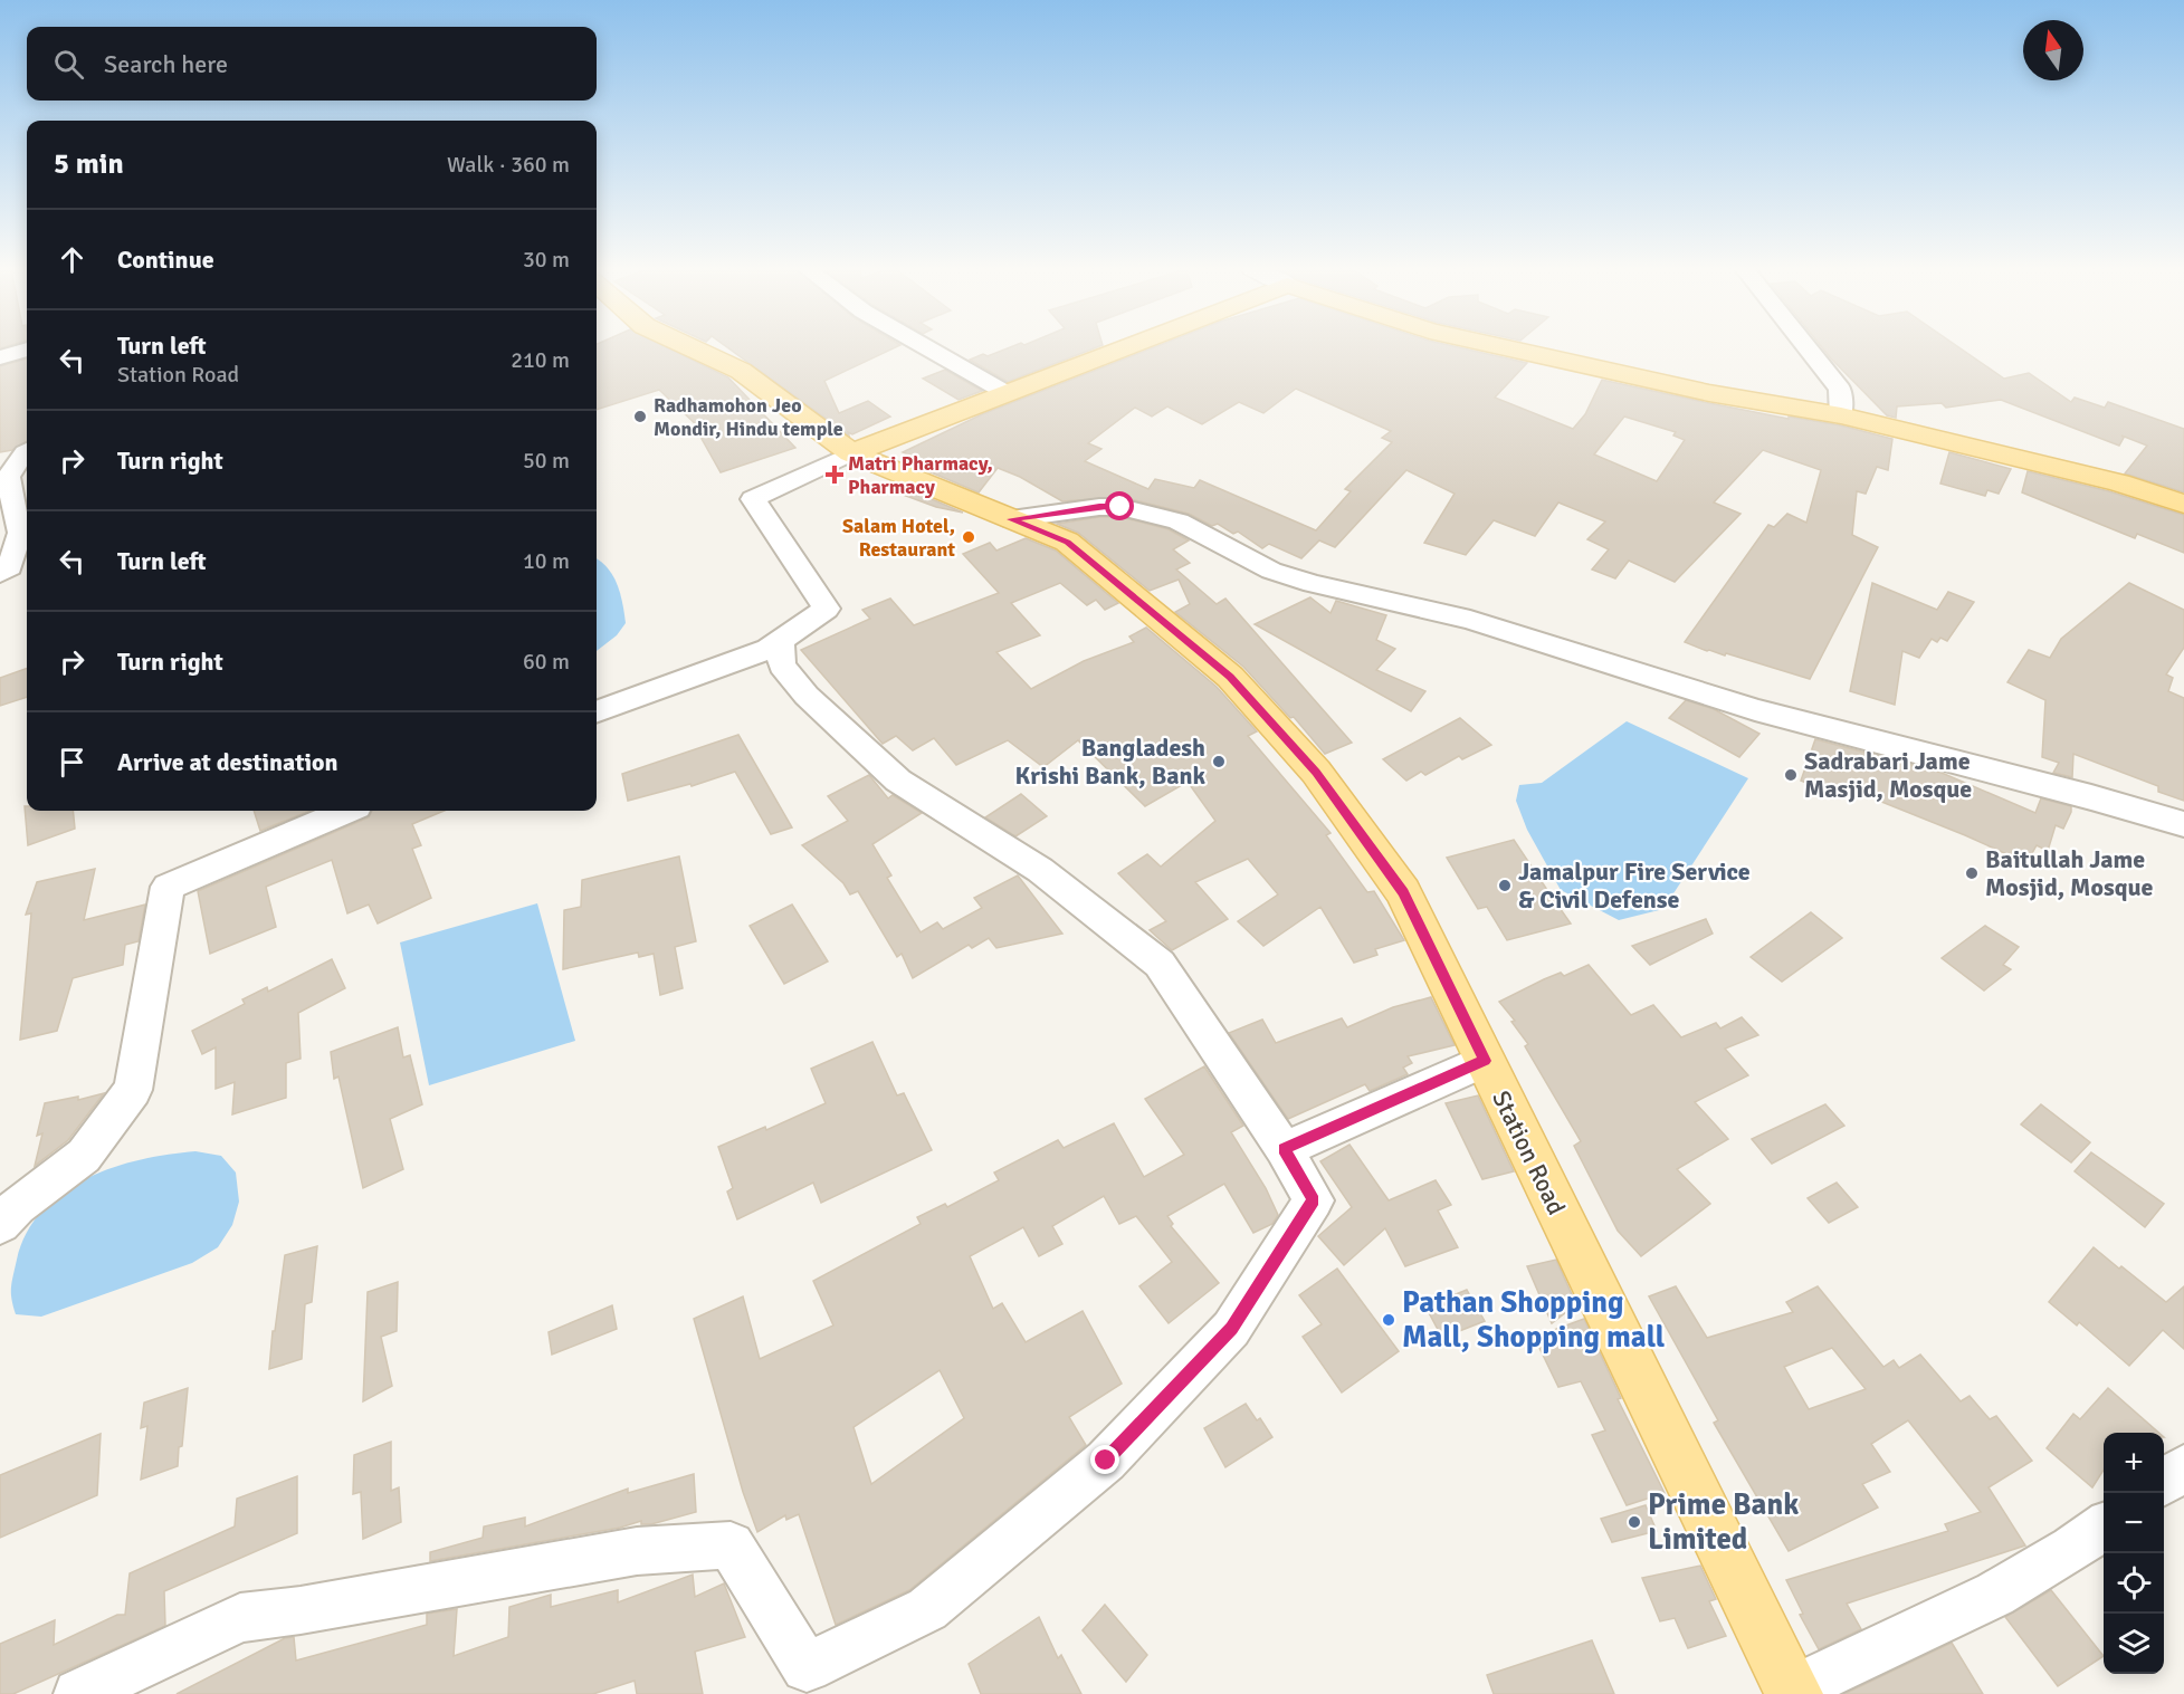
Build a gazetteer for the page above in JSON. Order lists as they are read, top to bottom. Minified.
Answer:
{"streets":{"main road":["Station Road"]},"places":{"other":["Radhamohon Jeo Mondir, Hindu temple","Salam Hotel, Restaurant","Bangladesh Krishi Bank, Bank","Sadrabari Jame Masjid, Mosque","Baitullah Jame Mosjid, Mosque","Jamalpur Fire Service & Civil Defense","Pathan Shopping Mall, Shopping mall","Prime Bank Limited"],"health":["Matri Pharmacy, Pharmacy"]},"north":"top","page":{"search":"Search here","heading":["5 min","Walk · 360 m"],"list":[["Continue","30 m"],["Turn left","Station Road","210 m"],["Turn right","50 m"],["Turn left","10 m"],["Turn right","60 m"],"Arrive at destination"],"map_buttons":["+","−"]}}
